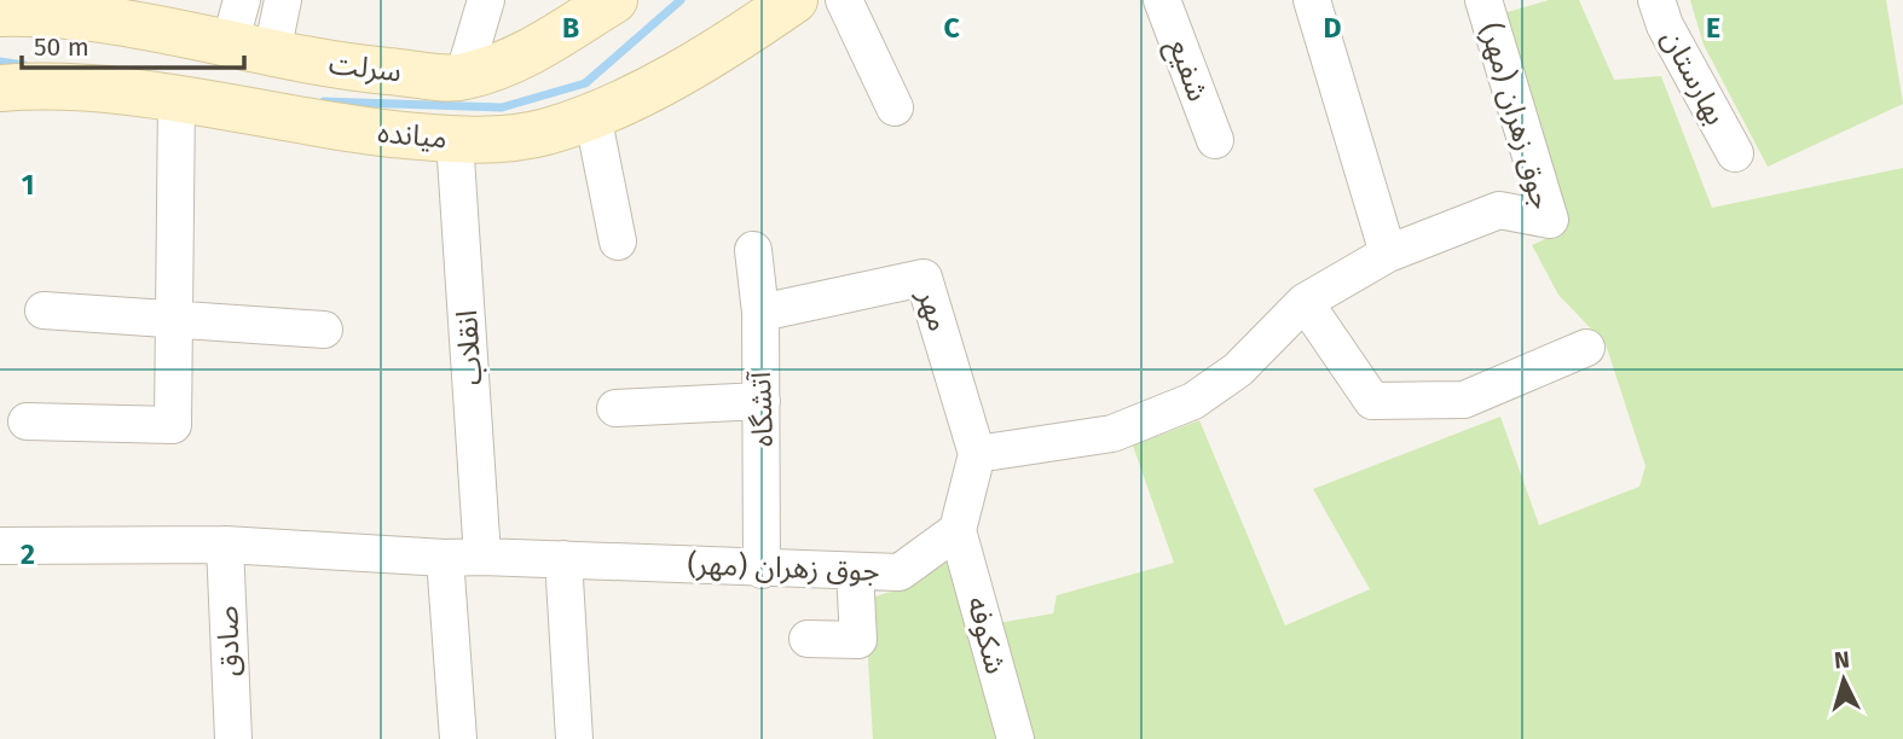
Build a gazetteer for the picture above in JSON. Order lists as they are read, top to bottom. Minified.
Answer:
{"streets":{"street":["سرلت","شفیع","بهارستان","جوق زهران (مهر)","میانده","مهر","انقلاب","آتشگاه","شکوفه","صادق"]},"crossings":[["جوق زهران (مهر)","مهر"],["جوق زهران (مهر)","انقلاب"],["جوق زهران (مهر)","آتشگاه"],["جوق زهران (مهر)","شکوفه"],["جوق زهران (مهر)","صادق"],["میانده","انقلاب"],["مهر","آتشگاه"]],"scale_bar":"50 m","north":"top","grid":{"columns":["B","C","D","E"],"rows":["1","2"]}}
